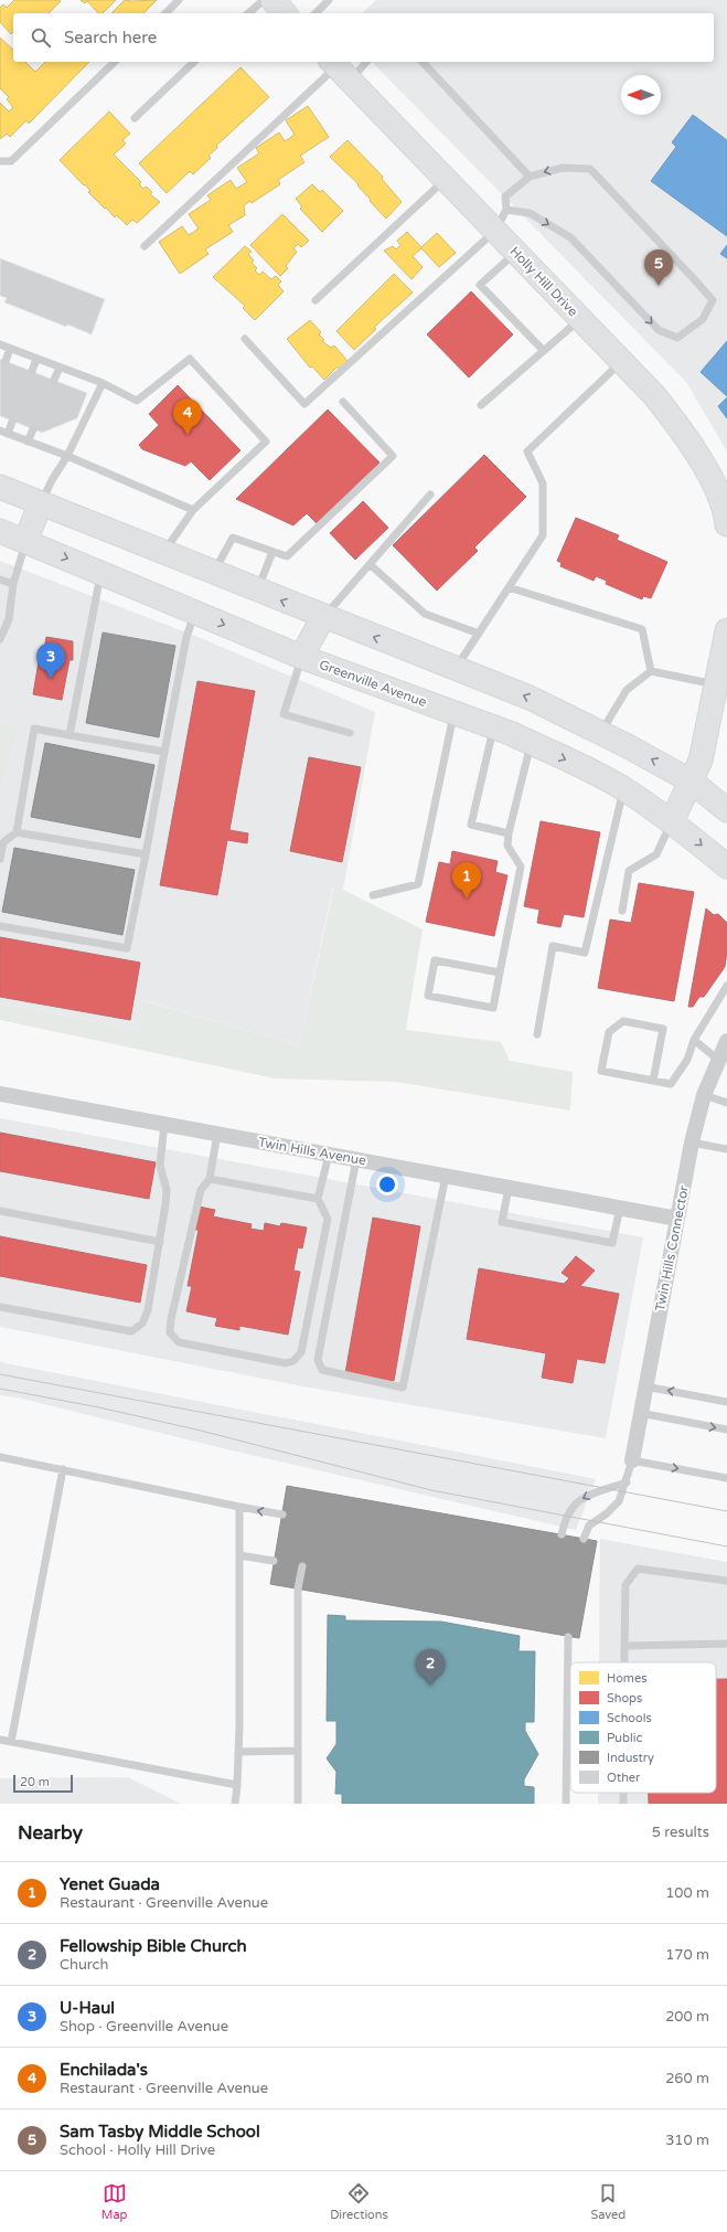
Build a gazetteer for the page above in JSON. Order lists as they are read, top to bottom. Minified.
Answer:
{"streets":{"main road":["Holly Hill Drive","Greenville Avenue"],"street":["Twin Hills Avenue","Twin Hills Connector"]},"crossings":[["Twin Hills Avenue","Twin Hills Connector"]],"legend":["Homes","Shops","Schools","Public","Industry","Other"],"scale_bar":"20 m","north":"left","page":{"search":"Search here","pins":["5","4","3","1","2"],"scale":"20 m","heading":["Nearby","5 results"],"list":[{"mark":"1","name":"Yenet Guada","note":"Restaurant · Greenville Avenue","value":"100 m"},{"mark":"2","name":"Fellowship Bible Church","note":"Church","value":"170 m"},{"mark":"3","name":"U-Haul","note":"Shop · Greenville Avenue","value":"200 m"},{"mark":"4","name":"Enchilada's","note":"Restaurant · Greenville Avenue","value":"260 m"},{"mark":"5","name":"Sam Tasby Middle School","note":"School · Holly Hill Drive","value":"310 m"}],"nav":["Map","Directions","Saved"]}}
